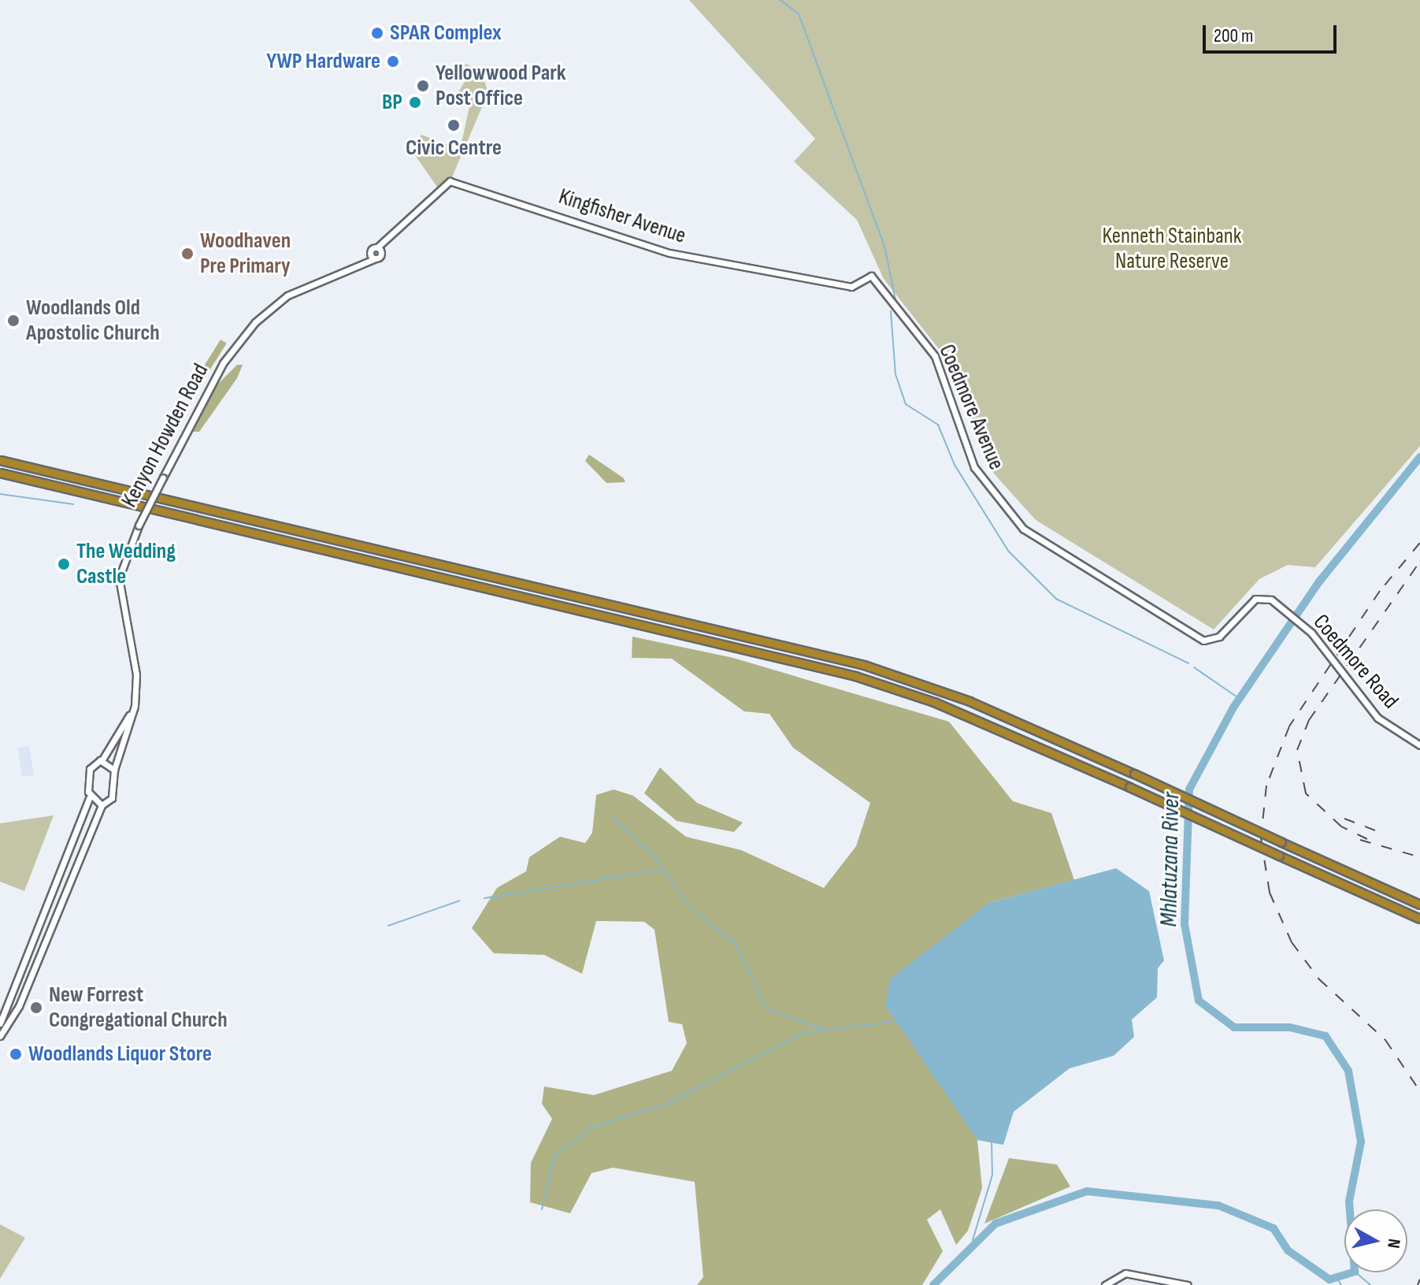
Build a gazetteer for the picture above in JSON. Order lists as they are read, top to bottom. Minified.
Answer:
{"streets":{"street":["Kingfisher Avenue","Coedmore Avenue","Kenyon Howden Road","Coedmore Road"]},"crossings":[["Kingfisher Avenue","Coedmore Avenue"],["Kingfisher Avenue","Kenyon Howden Road"],["Coedmore Avenue","Coedmore Road"]],"water":["Mhlatuzana River"],"parks":["Kenneth Stainbank Nature Reserve"],"places":["SPAR Complex","YWP Hardware","Yellowwood Park Post Office","BP","Civic Centre","Woodhaven Pre Primary","Woodlands Old Apostolic Church","The Wedding Castle","New Forrest Congregational Church","Woodlands Liquor Store"],"scale_bar":"200 m","north":"right"}
